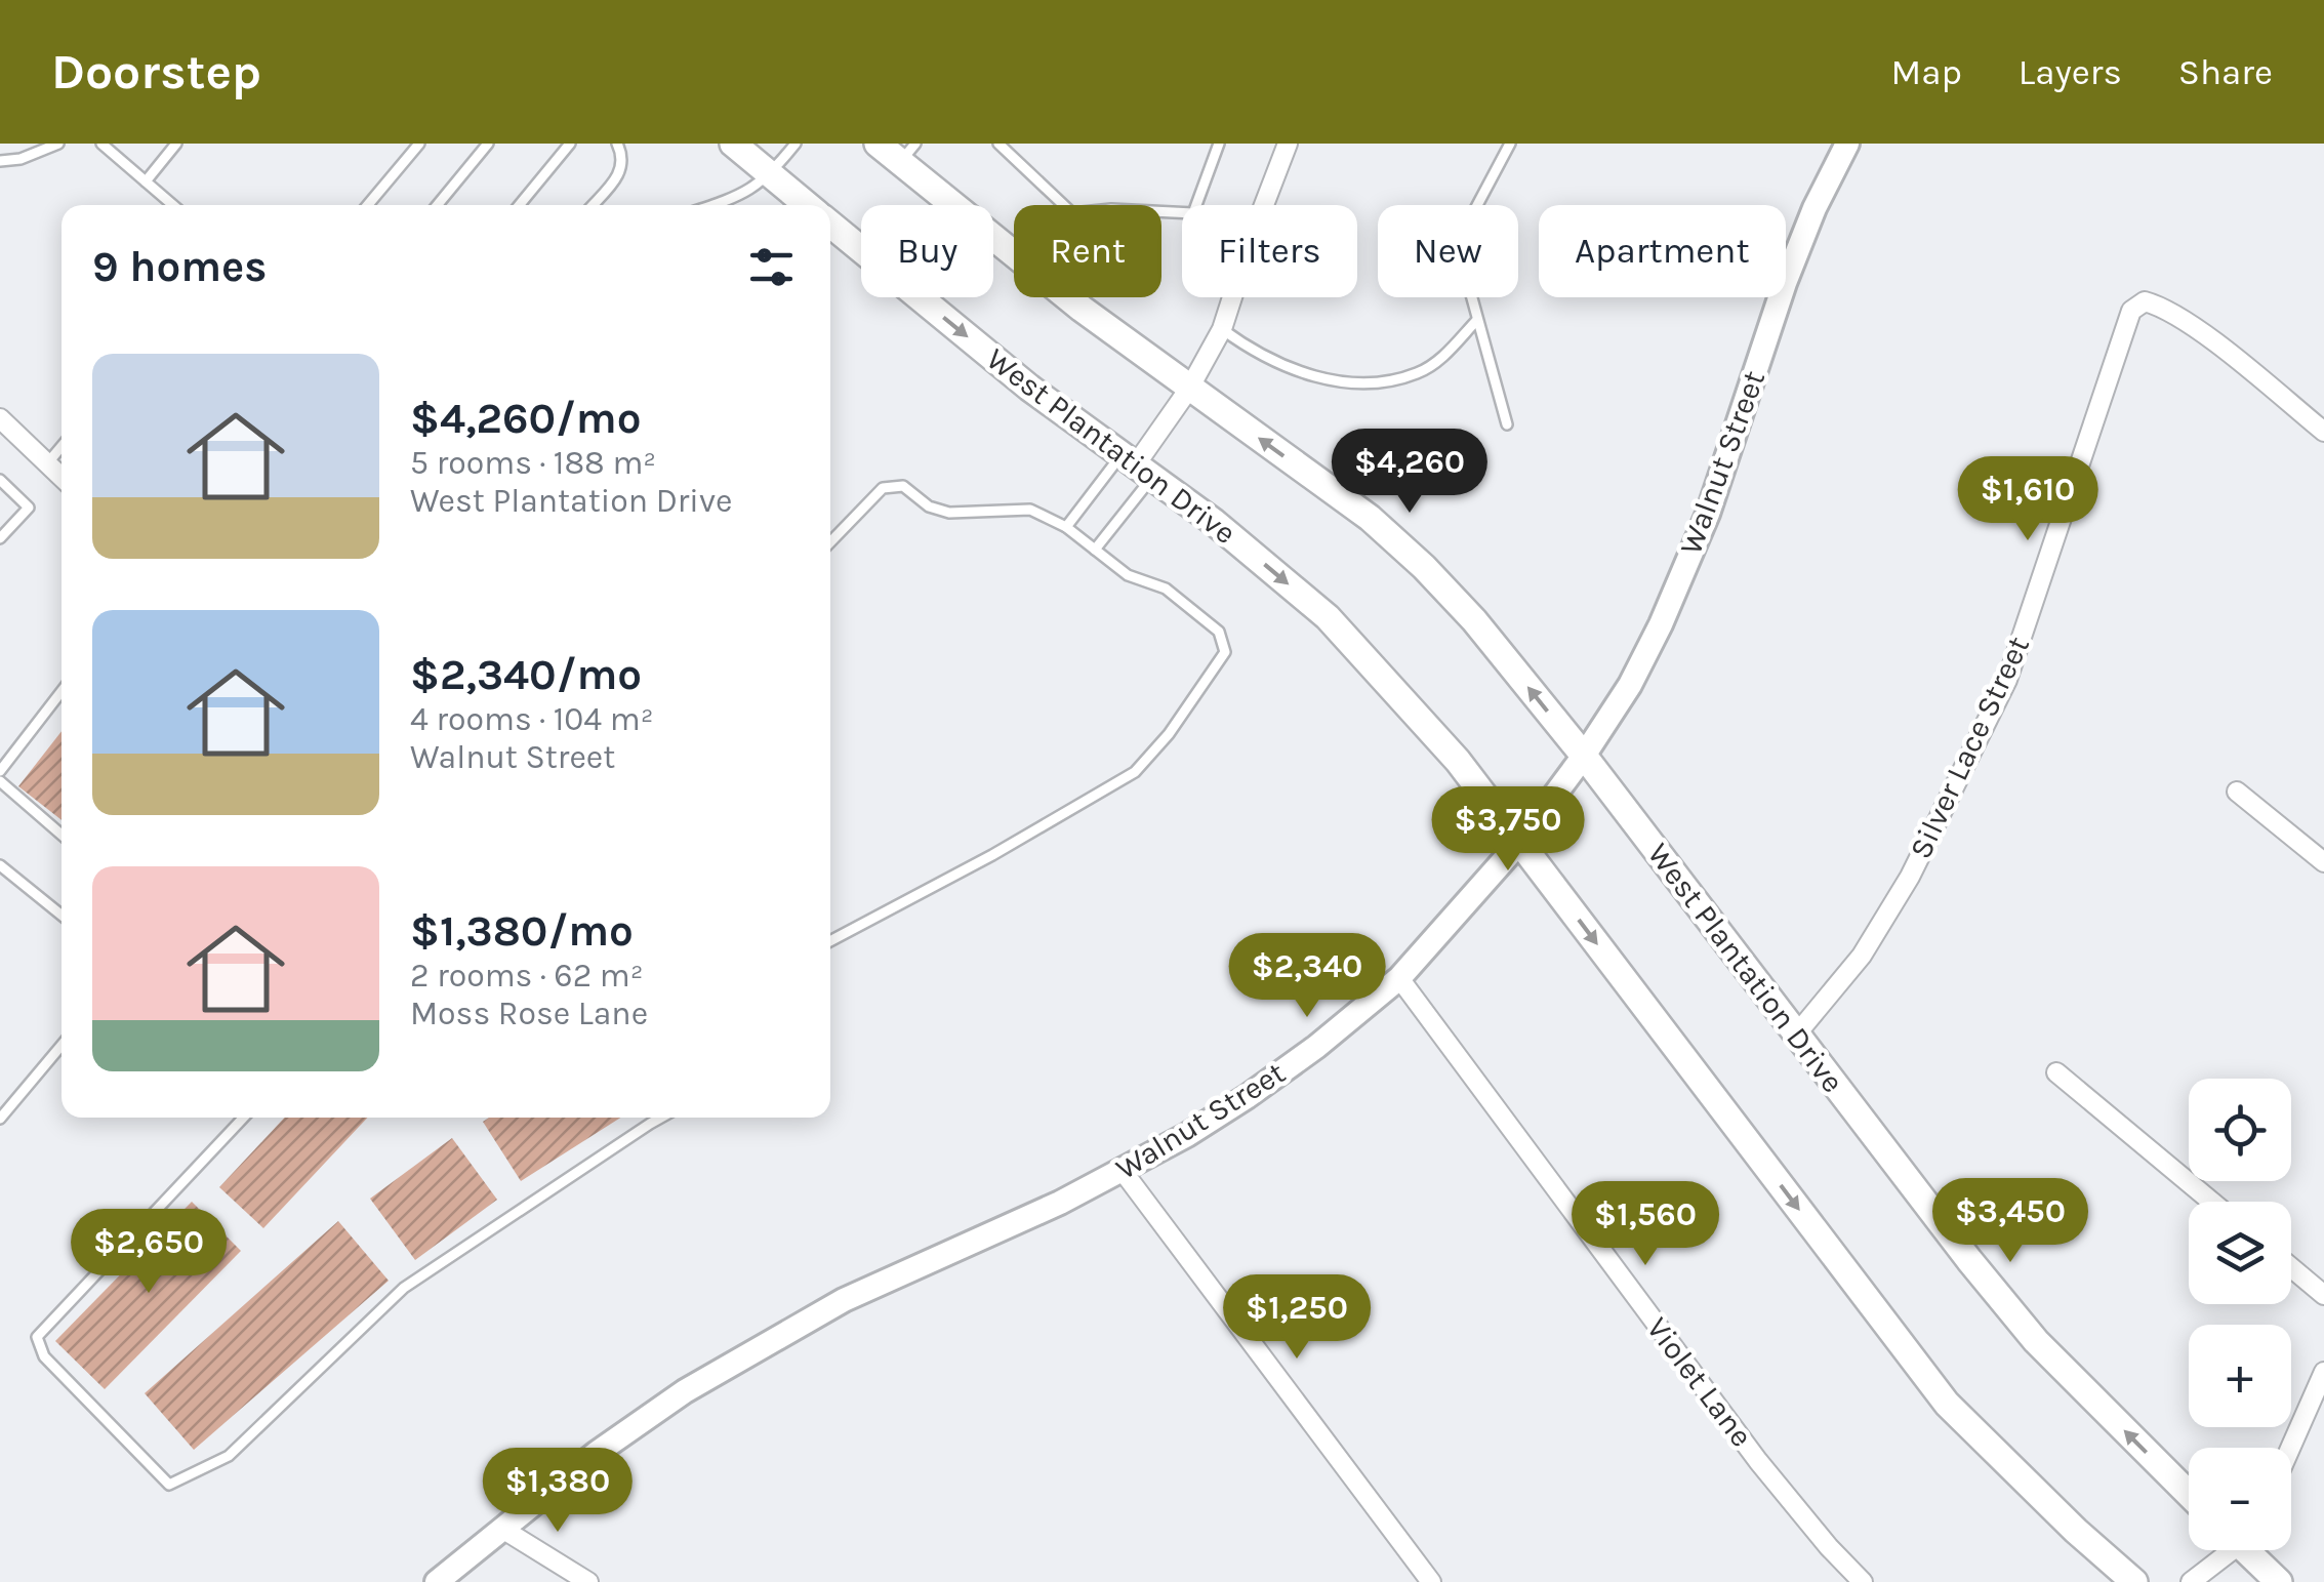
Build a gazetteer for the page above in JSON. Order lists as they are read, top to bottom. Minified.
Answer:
{"streets":{"main road":["West Plantation Drive"],"street":["Walnut Street","Silver Lace Street","Violet Lane"]},"crossings":[["West Plantation Drive","Walnut Street"],["West Plantation Drive","Silver Lace Street"],["Walnut Street","Violet Lane"]],"page":{"header":"Doorstep","nav":["Map","Layers","Share"],"chip":["Buy","Rent","Filters","New","Apartment"],"heading":"9 homes","list":[{"name":"$4,260/mo","note":"5 rooms · 188 m² · West Plantation Drive"},{"name":"$2,340/mo","note":"4 rooms · 104 m² · Walnut Street"},{"name":"$1,380/mo","note":"2 rooms · 62 m² · Moss Rose Lane"}],"price":["$4,260","$1,610","$3,750","$2,340","$3,450","$1,560","$2,650","$1,250","$1,380"],"map_buttons":["+","−"]}}
